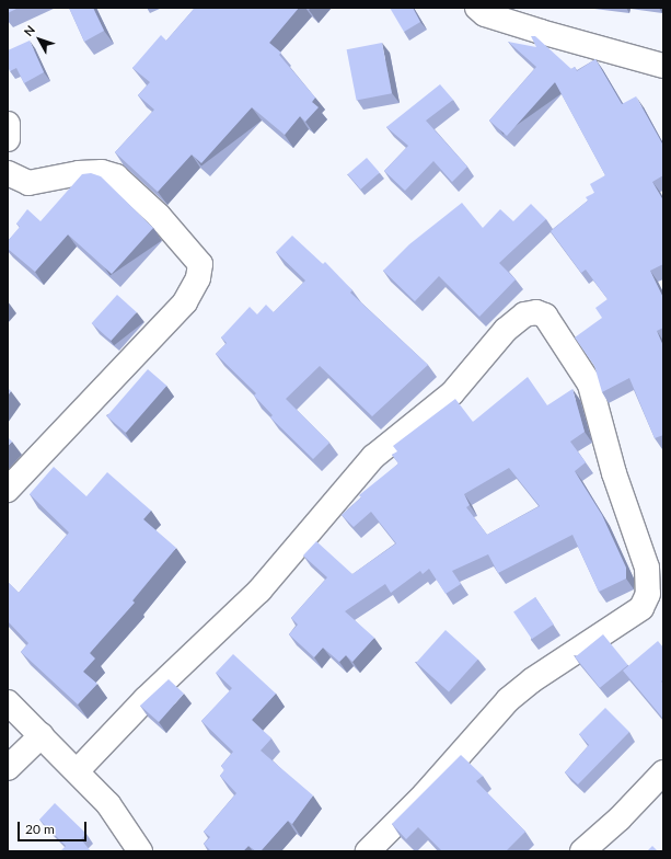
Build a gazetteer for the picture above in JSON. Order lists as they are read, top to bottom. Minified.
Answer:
{"scale_bar":"20 m","north":"top left"}
